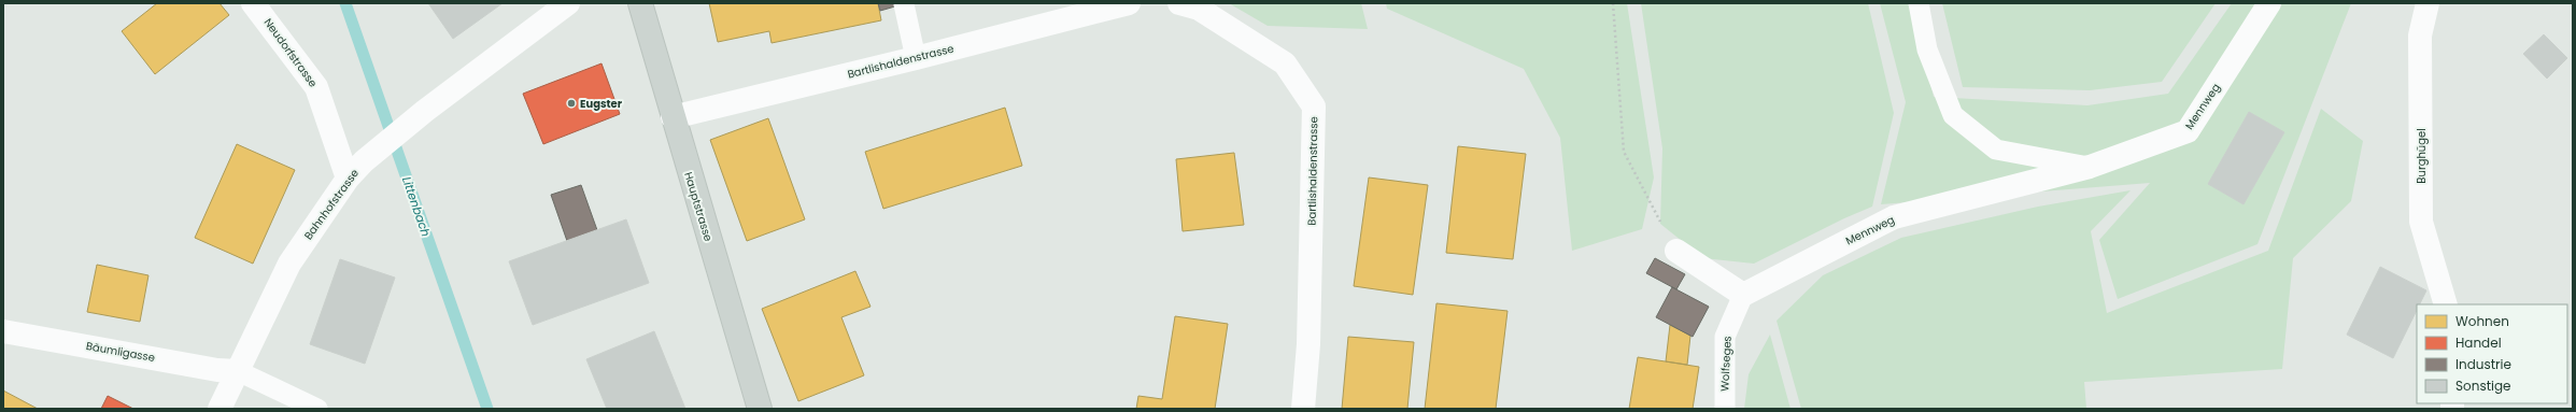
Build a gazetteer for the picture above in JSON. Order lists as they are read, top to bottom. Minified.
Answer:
{"streets":{"main road":["Hauptstrasse"],"street":["Neudorfstrasse","Bartlishaldenstrasse","Mennweg","Burghügel","Bahnhofstrasse","Bäumligasse"],"lane":["Wolfseges"]},"crossings":[["Neudorfstrasse","Bahnhofstrasse"],["Bartlishaldenstrasse","Hauptstrasse"],["Mennweg","Wolfseges"],["Bahnhofstrasse","Bäumligasse"]],"water":["Littenbach"],"places":["Eugster"],"legend":["Wohnen","Handel","Industrie","Sonstige"]}
